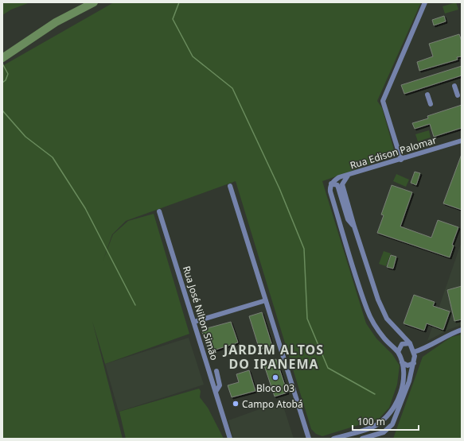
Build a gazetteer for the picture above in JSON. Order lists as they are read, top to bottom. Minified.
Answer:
{"streets":{"street":["Rua Edison Palomar","Rua José Nilton Simão"]},"districts":["JARDIM ALTOS DO IPANEMA"],"places":["Bloco 03","Campo Atobá"],"scale_bar":"100 m"}
